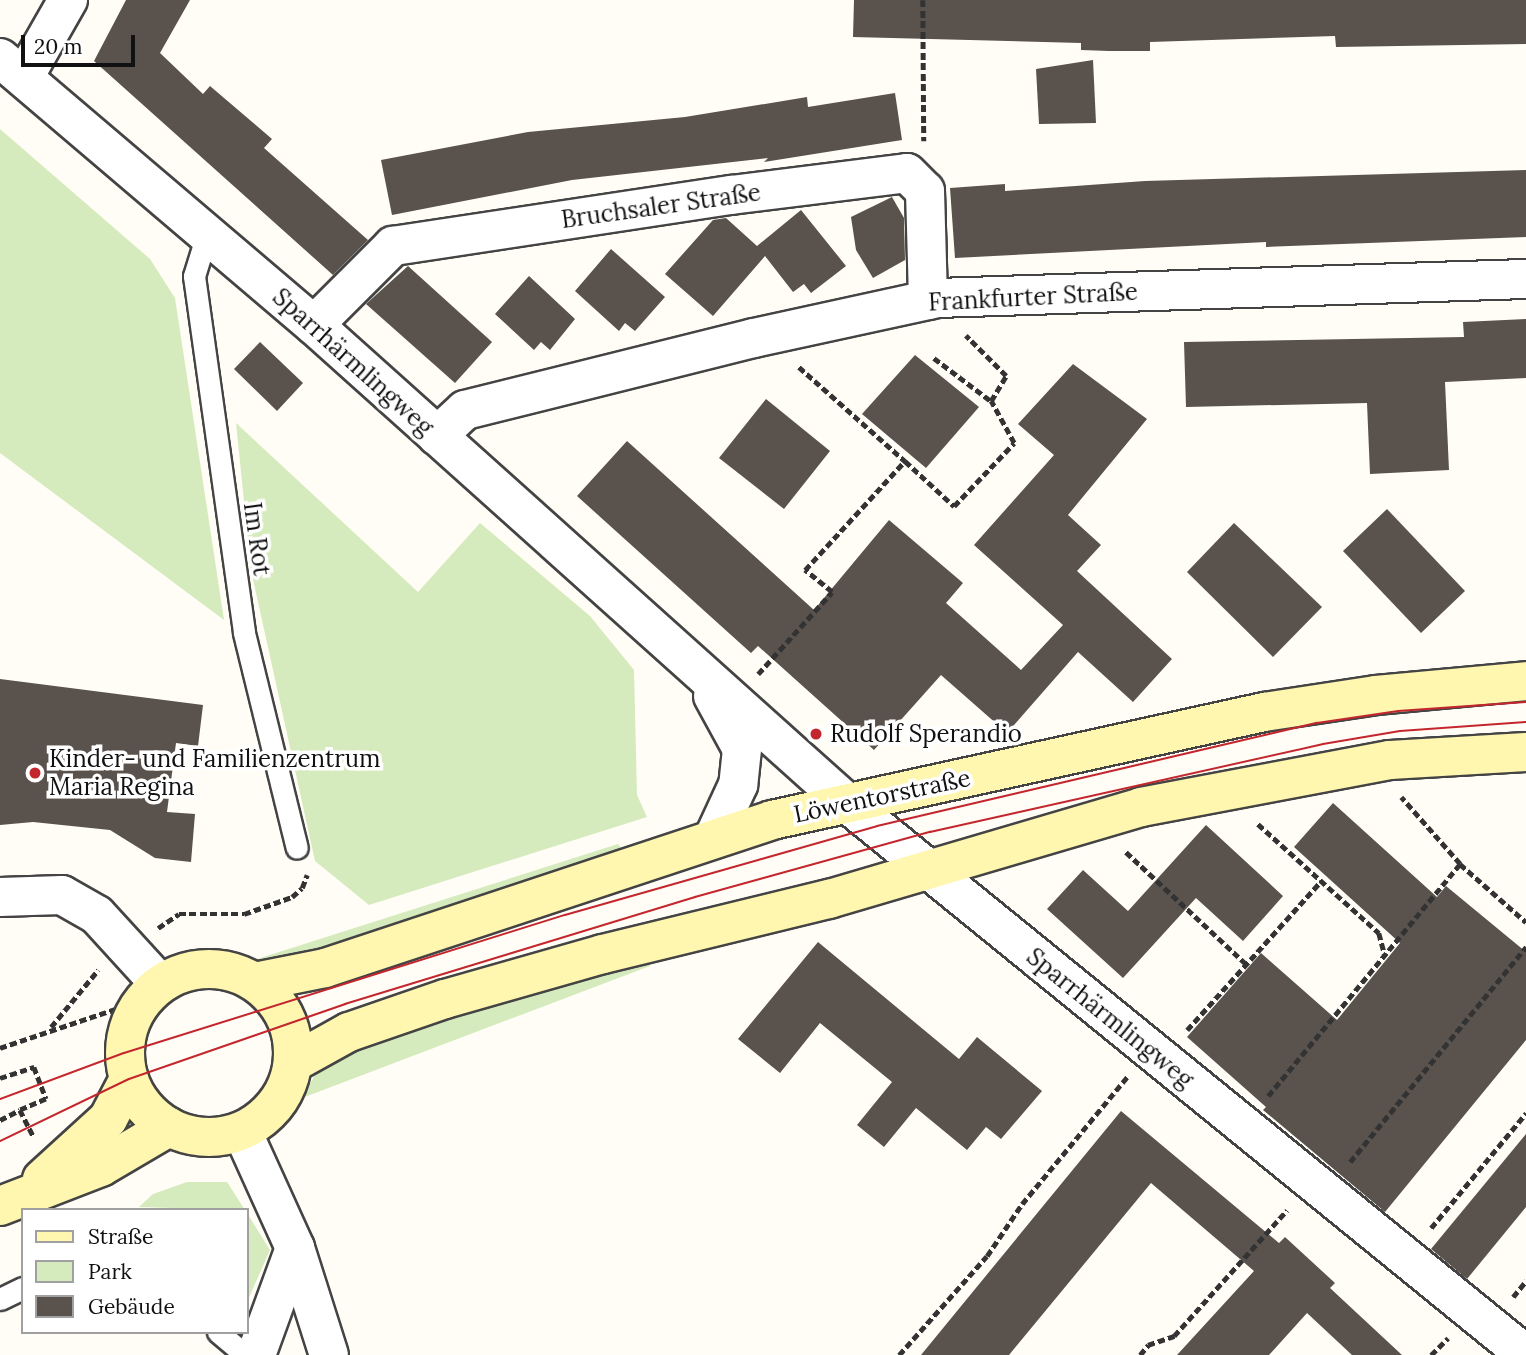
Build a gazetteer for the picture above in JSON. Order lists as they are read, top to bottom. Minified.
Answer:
{"streets":{"main road":["Löwentorstraße"],"street":["Bruchsaler Straße","Frankfurter Straße","Sparrhärmlingweg"],"lane":["Im Rot"]},"crossings":[["Bruchsaler Straße","Sparrhärmlingweg"],["Frankfurter Straße","Sparrhärmlingweg"],["Sparrhärmlingweg","Im Rot"],["Sparrhärmlingweg","Löwentorstraße"]],"places":["Rudolf Sperandio","Kinder- und Familienzentrum Maria Regina"],"legend":["Straße","Park","Gebäude"],"scale_bar":"20 m"}
